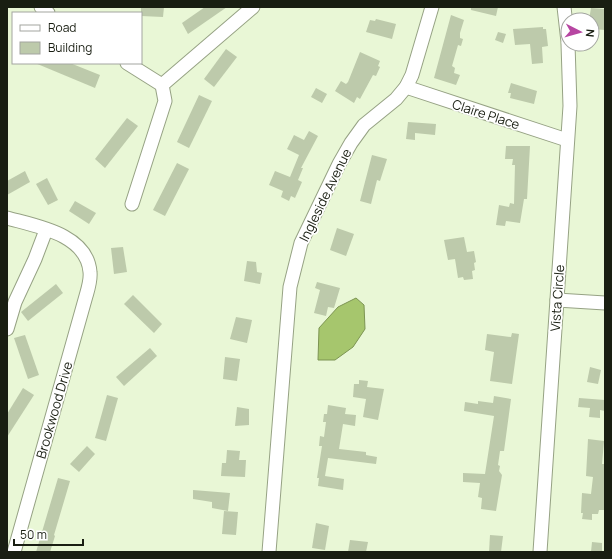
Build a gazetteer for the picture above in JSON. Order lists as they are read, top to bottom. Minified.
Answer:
{"streets":{"street":["Claire Place","Ingleside Avenue","Vista Circle","Brookwood Drive"]},"crossings":[["Claire Place","Ingleside Avenue"],["Claire Place","Vista Circle"]],"legend":["Road","Building"],"scale_bar":"50 m","north":"right"}
